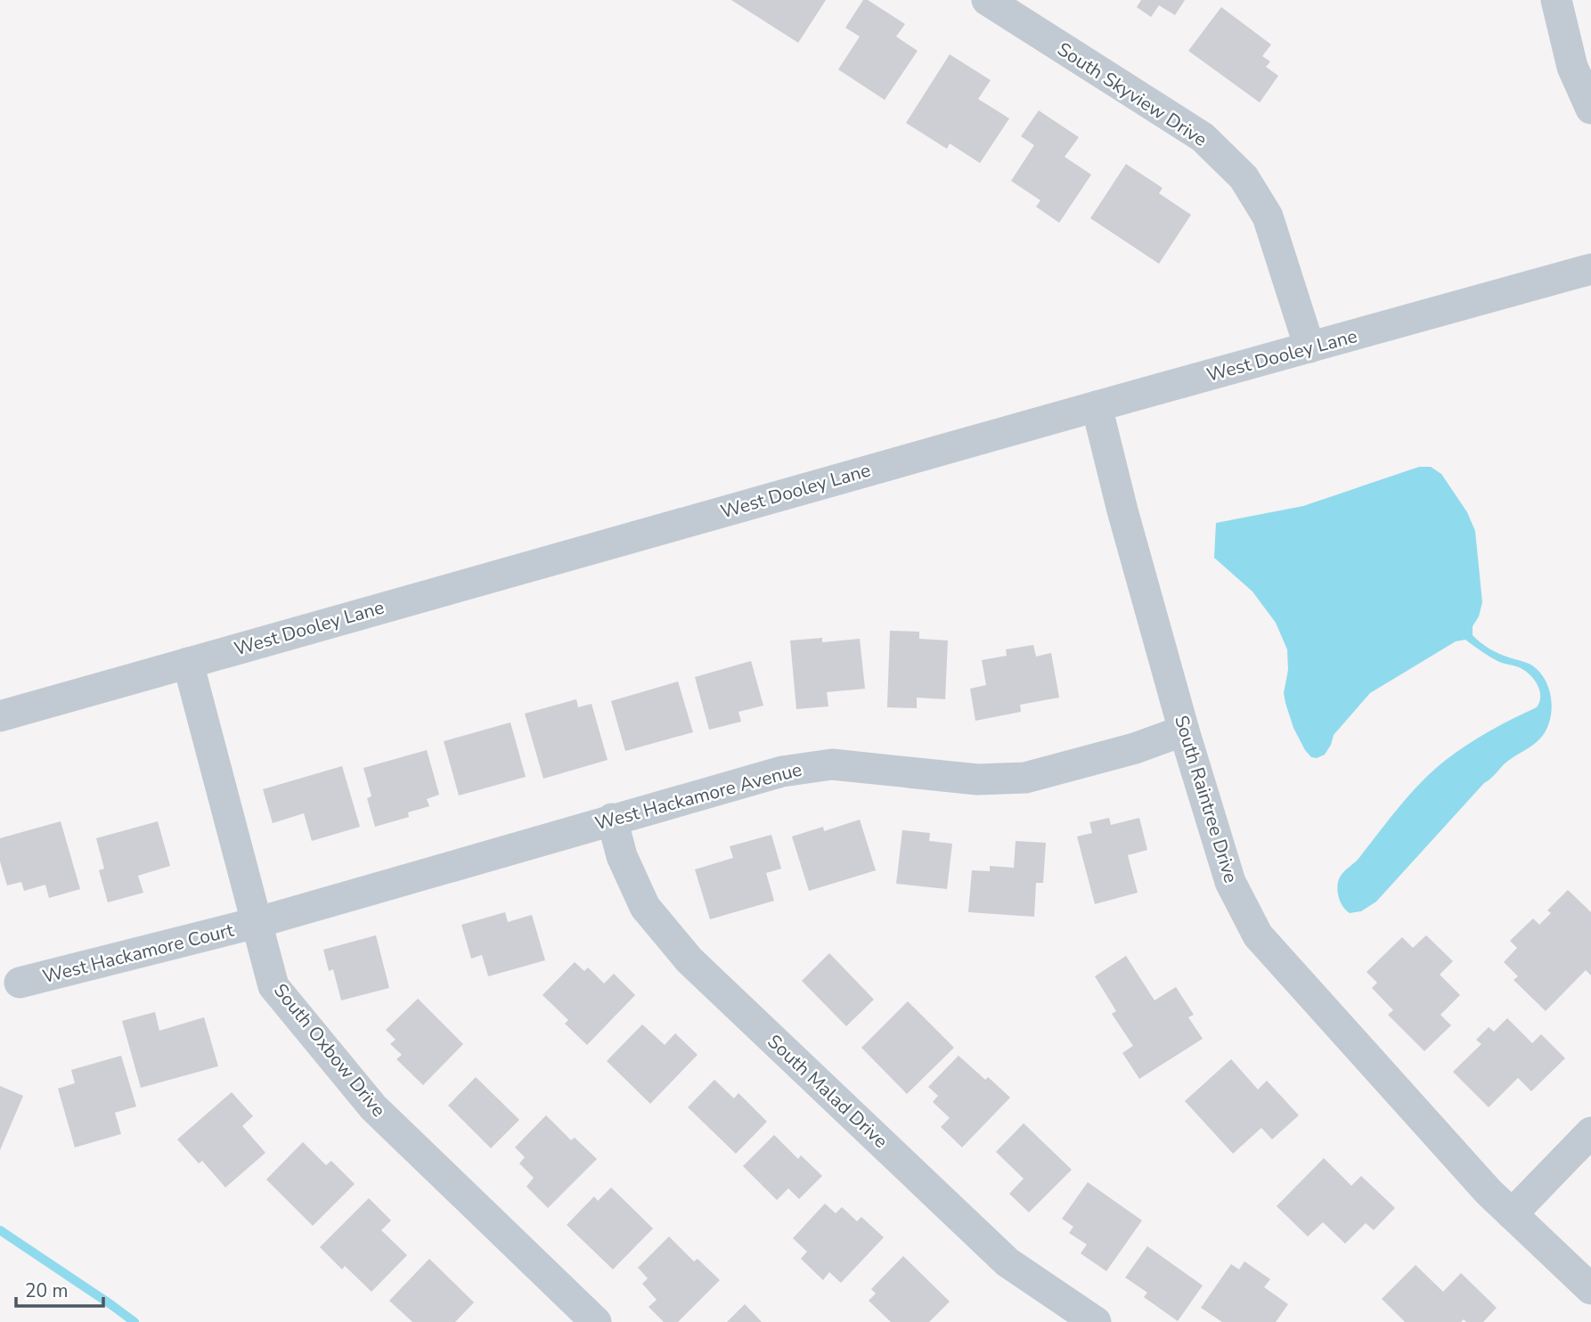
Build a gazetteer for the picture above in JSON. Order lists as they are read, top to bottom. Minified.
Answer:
{"streets":{"street":["South Skyview Drive","West Dooley Lane","West Hackamore Avenue","South Raintree Drive","West Hackamore Court","South Oxbow Drive","South Malad Drive"]},"crossings":[["South Skyview Drive","West Dooley Lane"],["West Dooley Lane","South Raintree Drive"],["West Dooley Lane","South Oxbow Drive"],["West Hackamore Avenue","South Raintree Drive"],["West Hackamore Avenue","West Hackamore Court"],["West Hackamore Avenue","South Oxbow Drive"],["West Hackamore Avenue","South Malad Drive"],["West Hackamore Court","South Oxbow Drive"]],"scale_bar":"20 m"}
